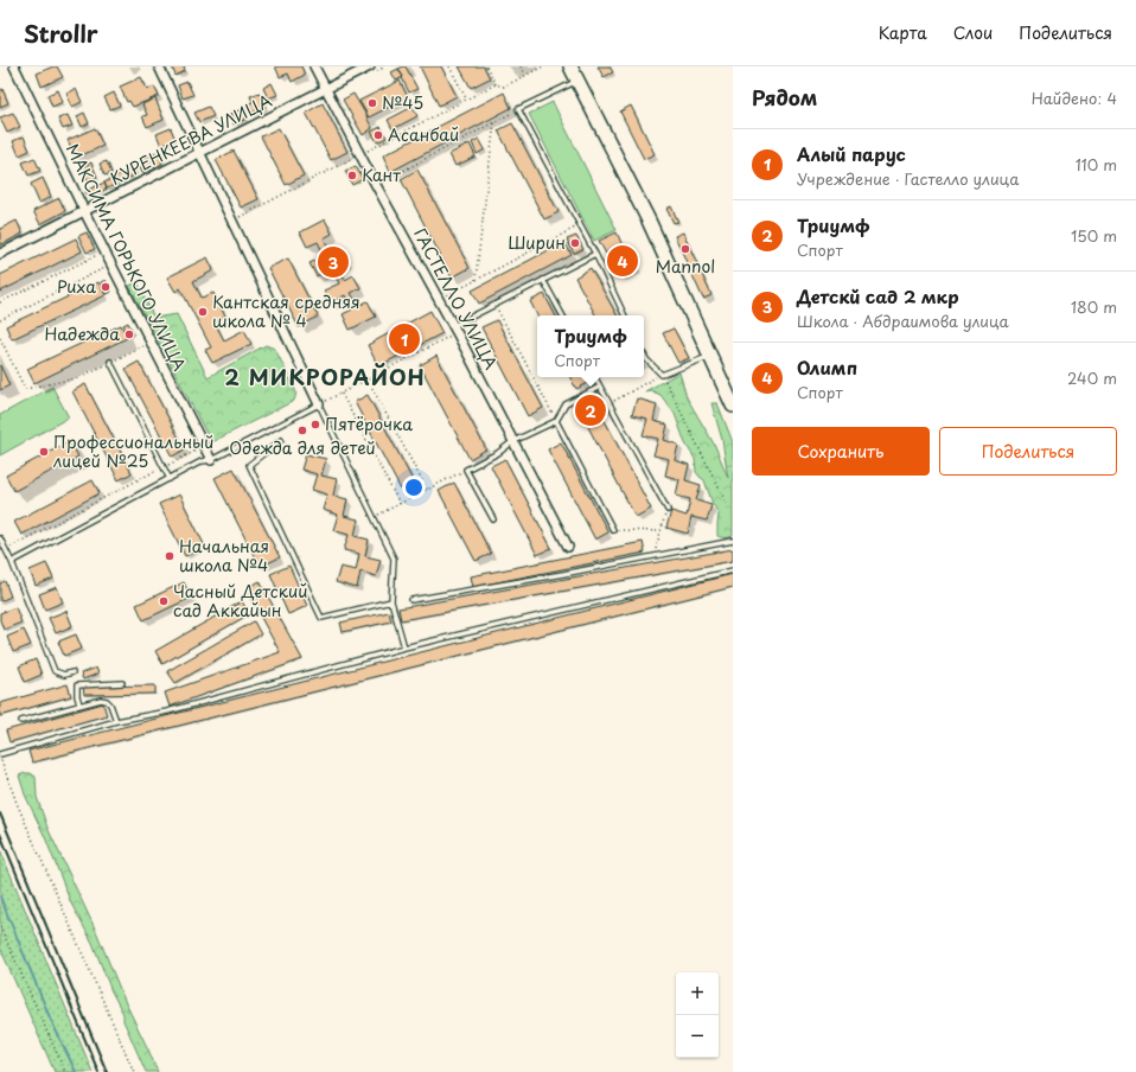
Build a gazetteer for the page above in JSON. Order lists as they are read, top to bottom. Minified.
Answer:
{"streets":{"street":["КУРЕНКЕЕВА УЛИЦА","МАКСИМА ГОРЬКОГО УЛИЦА","ГАСТЕЛЛО УЛИЦА"]},"crossings":[["КУРЕНКЕЕВА УЛИЦА","МАКСИМА ГОРЬКОГО УЛИЦА"],["КУРЕНКЕЕВА УЛИЦА","ГАСТЕЛЛО УЛИЦА"]],"districts":["2 МИКРОРАЙОН"],"places":["№45","Асанбай","Кант","Ширин","Mannol","Риха","Кантская средняя школа № 4","Надежда","Пятёрочка","Одежда для детей","Профессиональный лицей №25","Начальная школа №4","Часный Детский сад Аккайын"],"page":{"header":"Strollr","nav":["Карта","Слои","Поделиться"],"heading":["Рядом","Найдено: 4"],"list":[{"mark":"1","name":"Алый парус","note":"Учреждение · Гастелло улица","value":"110 m"},{"mark":"2","name":"Триумф","note":"Спорт","value":"150 m"},{"mark":"3","name":"Детскй сад 2 мкр","note":"Школа · Абдраимова улица","value":"180 m"},{"mark":"4","name":"Олимп","note":"Спорт","value":"240 m"}],"pins":["4","3","1","2"],"popup":["Триумф","Спорт"],"buttons":["Сохранить","Поделиться"],"map_buttons":["+","−"]}}
